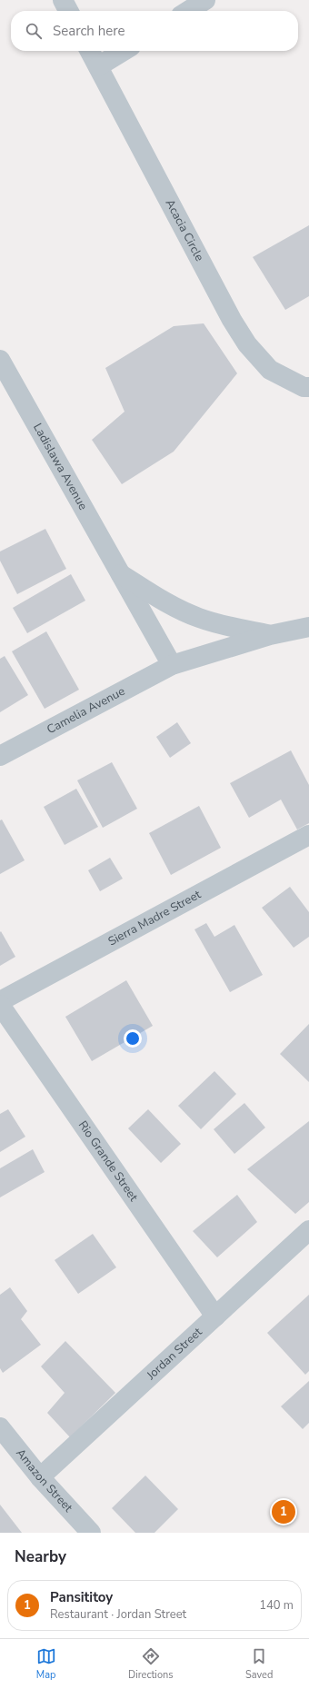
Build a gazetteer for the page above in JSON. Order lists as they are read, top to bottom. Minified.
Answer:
{"streets":{"street":["Acacia Circle","Ladislawa Avenue","Camelia Avenue","Sierra Madre Street","Rio Grande Street","Jordan Street","Amazon Street"]},"crossings":[["Ladislawa Avenue","Camelia Avenue"],["Rio Grande Street","Jordan Street"],["Jordan Street","Amazon Street"]],"page":{"search":"Search here","pins":"1","heading":"Nearby","list":[{"mark":"1","name":"Pansititoy","note":"Restaurant · Jordan Street","value":"140 m"}],"nav":["Map","Directions","Saved"]}}
